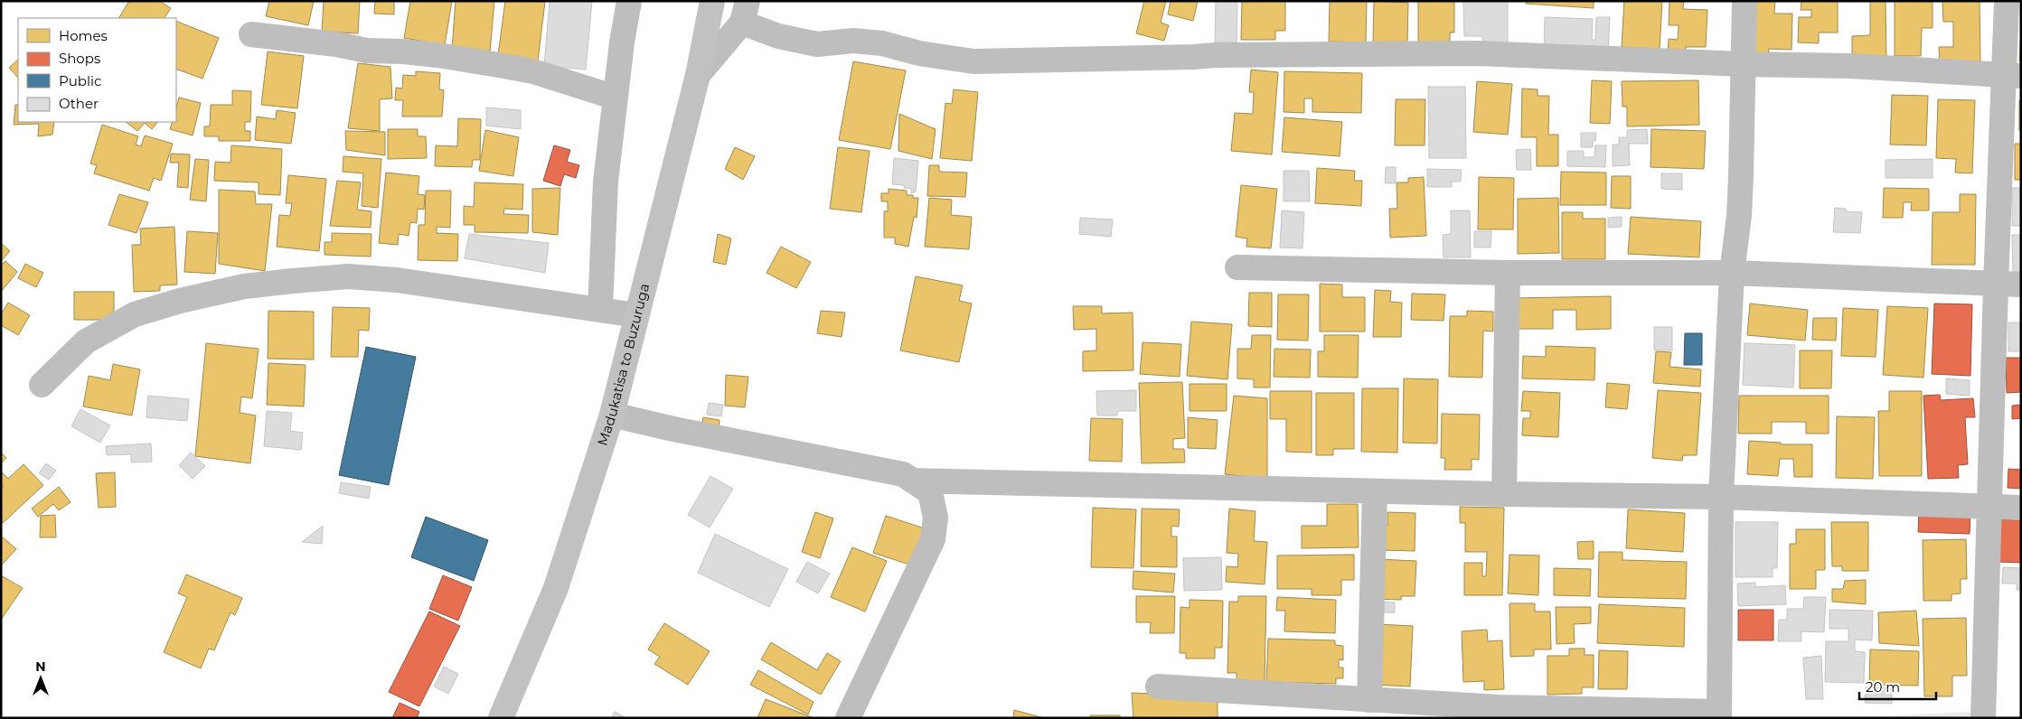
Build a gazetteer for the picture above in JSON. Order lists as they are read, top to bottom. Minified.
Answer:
{"streets":{"main road":["Madukatisa to Buzuruga"]},"legend":["Homes","Shops","Public","Other"],"scale_bar":"20 m","north":"top"}
